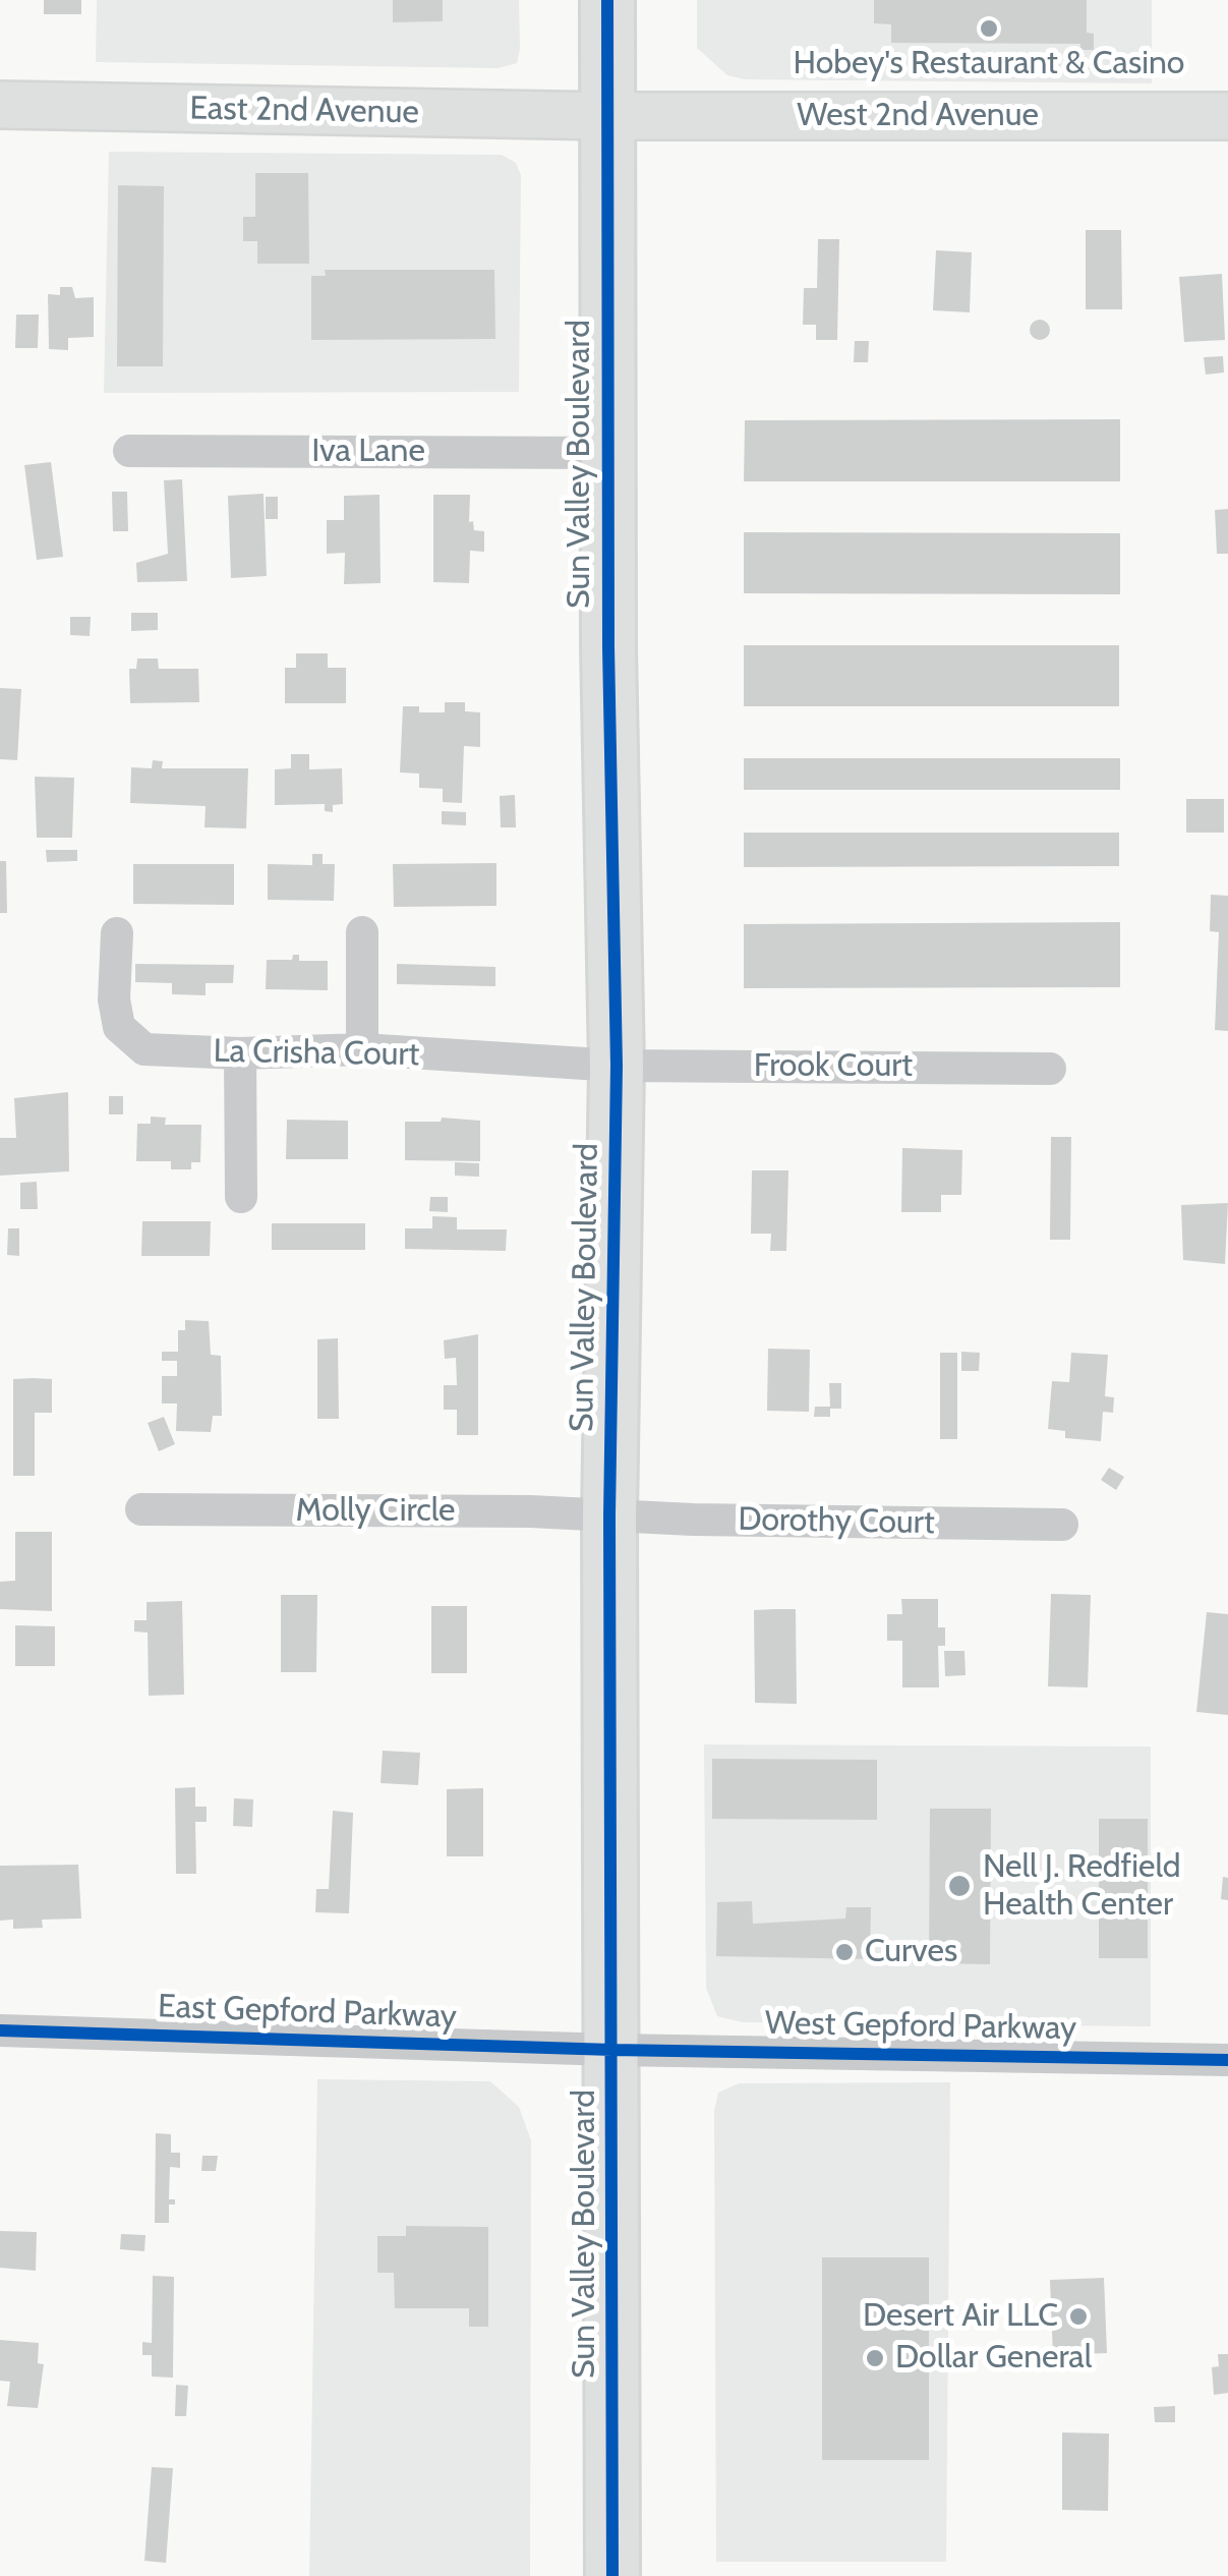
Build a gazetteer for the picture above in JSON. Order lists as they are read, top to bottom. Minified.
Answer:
{"streets":{"main road":["Sun Valley Boulevard"],"street":["East 2nd Avenue","West 2nd Avenue","Iva Lane","La Crisha Court","Frook Court","Molly Circle","Dorothy Court","East Gepford Parkway","West Gepford Parkway"]},"crossings":[["East 2nd Avenue","West 2nd Avenue"],["East 2nd Avenue","Sun Valley Boulevard"],["West 2nd Avenue","Sun Valley Boulevard"],["Iva Lane","Sun Valley Boulevard"],["Sun Valley Boulevard","La Crisha Court"],["Sun Valley Boulevard","Frook Court"],["Sun Valley Boulevard","Molly Circle"],["Sun Valley Boulevard","Dorothy Court"],["Sun Valley Boulevard","East Gepford Parkway"],["Sun Valley Boulevard","West Gepford Parkway"],["La Crisha Court","Frook Court"],["Molly Circle","Dorothy Court"],["East Gepford Parkway","West Gepford Parkway"]],"places":["Hobey's Restaurant & Casino","Nell J. Redfield Health Center","Curves","Desert Air LLC","Dollar General"]}
